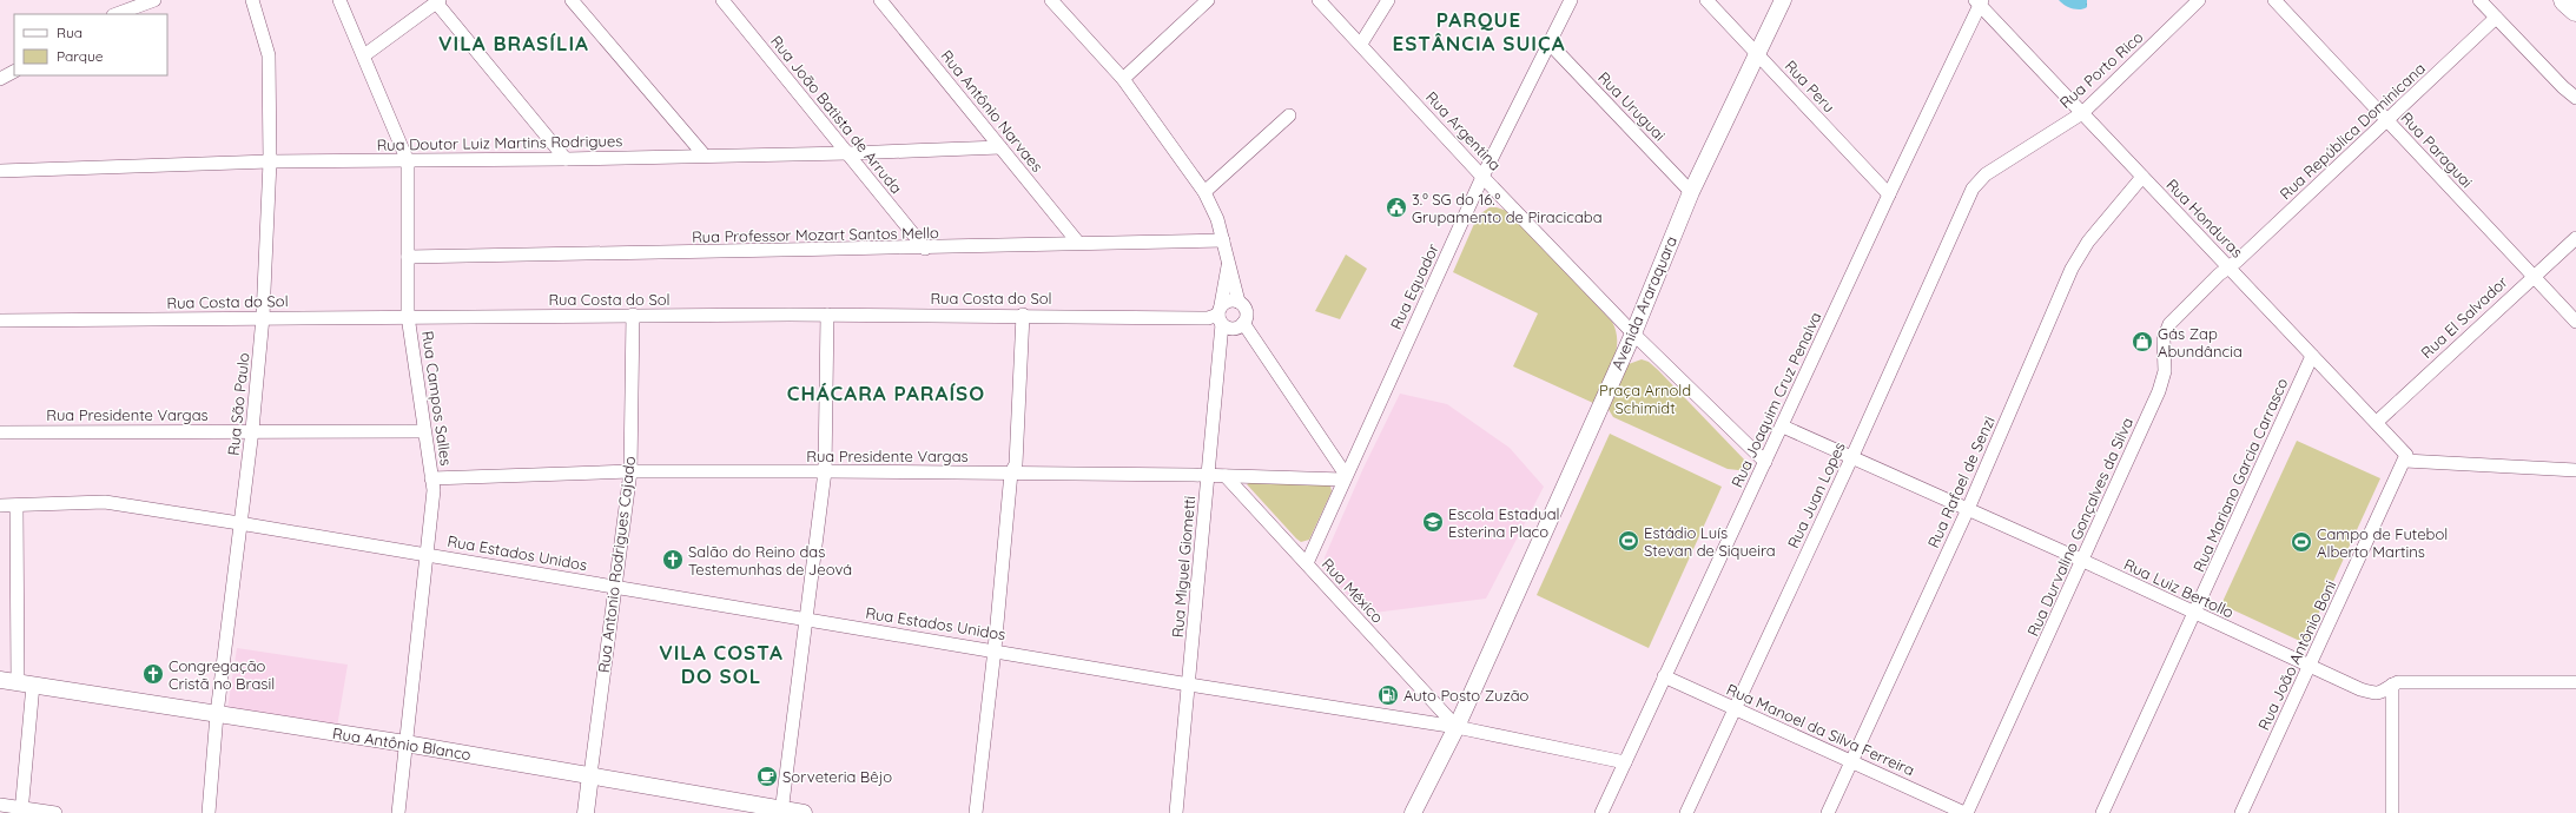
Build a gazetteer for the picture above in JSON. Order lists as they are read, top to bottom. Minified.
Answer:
{"streets":{"street":["Rua Porto Rico","Rua Peru","Rua Uruguai","Rua Antônio Narvaes","Rua João Batista de Arruda","Rua Argentina","Rua República Dominicana","Rua Doutor Luiz Martins Rodrigues","Rua Paraguai","Rua Honduras","Rua Professor Mozart Santos Mello","Rua Equador","Rua Costa do Sol","Avenida Araraquara","Rua El Salvador","Rua Campos Salles","Rua Joaquim Cruz Penalva","Rua São Paulo","Rua Presidente Vargas","Rua Mariano Garcia Carrasco","Rua Rafael de Senzi","Rua Juan Lopes","Rua Durvalino Gonçalves da Silva","Rua Estados Unidos","Rua Antonio Rodrigues Cajado","Rua Miguel Giometti","Rua Luiz Bertollo","Rua México","Rua João Antônio Boni","Rua Manoel da Silva Ferreira","Rua Antônio Blanco"]},"crossings":[["Rua Porto Rico","Rua Honduras"],["Rua Porto Rico","Rua Juan Lopes"],["Rua Peru","Avenida Araraquara"],["Rua Peru","Rua Joaquim Cruz Penalva"],["Rua Uruguai","Rua Equador"],["Rua Uruguai","Avenida Araraquara"],["Rua Antônio Narvaes","Rua Doutor Luiz Martins Rodrigues"],["Rua Antônio Narvaes","Rua Professor Mozart Santos Mello"],["Rua João Batista de Arruda","Rua Doutor Luiz Martins Rodrigues"],["Rua João Batista de Arruda","Rua Professor Mozart Santos Mello"],["Rua Argentina","Rua Equador"],["Rua Argentina","Avenida Araraquara"],["Rua Argentina","Rua Joaquim Cruz Penalva"],["Rua República Dominicana","Rua Paraguai"],["Rua República Dominicana","Rua Honduras"],["Rua República Dominicana","Rua Durvalino Gonçalves da Silva"],["Rua Doutor Luiz Martins Rodrigues","Rua Campos Salles"],["Rua Doutor Luiz Martins Rodrigues","Rua São Paulo"],["Rua Paraguai","Rua El Salvador"],["Rua Honduras","Rua El Salvador"],["Rua Honduras","Rua Joaquim Cruz Penalva"],["Rua Honduras","Rua Mariano Garcia Carrasco"],["Rua Honduras","Rua Rafael de Senzi"],["Rua Honduras","Rua Durvalino Gonçalves da Silva"],["Rua Honduras","Rua João Antônio Boni"],["Rua Professor Mozart Santos Mello","Rua Campos Salles"],["Rua Professor Mozart Santos Mello","Rua Miguel Giometti"],["Rua Equador","Rua Presidente Vargas"],["Rua Equador","Rua México"],["Rua Costa do Sol","Rua Campos Salles"],["Rua Costa do Sol","Rua São Paulo"],["Rua Costa do Sol","Rua Antonio Rodrigues Cajado"],["Rua Costa do Sol","Rua Miguel Giometti"],["Avenida Araraquara","Rua Estados Unidos"],["Avenida Araraquara","Rua México"],["Rua Campos Salles","Rua Presidente Vargas"],["Rua Campos Salles","Rua Estados Unidos"],["Rua Campos Salles","Rua Antônio Blanco"],["Rua Joaquim Cruz Penalva","Rua Estados Unidos"],["Rua Joaquim Cruz Penalva","Rua Luiz Bertollo"],["Rua Joaquim Cruz Penalva","Rua Manoel da Silva Ferreira"],["Rua São Paulo","Rua Presidente Vargas"],["Rua São Paulo","Rua Estados Unidos"],["Rua São Paulo","Rua Antônio Blanco"],["Rua Presidente Vargas","Rua Antonio Rodrigues Cajado"],["Rua Presidente Vargas","Rua Miguel Giometti"],["Rua Presidente Vargas","Rua México"],["Rua Mariano Garcia Carrasco","Rua Luiz Bertollo"],["Rua Rafael de Senzi","Rua Luiz Bertollo"],["Rua Rafael de Senzi","Rua Manoel da Silva Ferreira"],["Rua Juan Lopes","Rua Luiz Bertollo"],["Rua Juan Lopes","Rua Manoel da Silva Ferreira"],["Rua Durvalino Gonçalves da Silva","Rua Luiz Bertollo"],["Rua Durvalino Gonçalves da Silva","Rua Manoel da Silva Ferreira"],["Rua Estados Unidos","Rua Antonio Rodrigues Cajado"],["Rua Estados Unidos","Rua Miguel Giometti"],["Rua Estados Unidos","Rua México"],["Rua Antonio Rodrigues Cajado","Rua Antônio Blanco"],["Rua Luiz Bertollo","Rua João Antônio Boni"]],"districts":["PARQUE ESTÂNCIA SUIÇA","VILA BRASÍLIA","CHÁCARA PARAÍSO","VILA COSTA DO SOL"],"parks":["Praça Arnold Schimidt"],"places":{"public building":["3.º SG do 16.º Grupamento de Piracicaba"],"shop":["Gás Zap Abundância"],"school or university":["Escola Estadual Esterina Placo"],"sports":["Estádio Luís Stevan de Siqueira","Campo de Futebol Alberto Martins"],"church":["Salão do Reino das Testemunhas de Jeová","Congregação Cristã no Brasil"],"fuel station":["Auto Posto Zuzão"],"cafe":["Sorveteria Bêjo"]},"legend":["Rua","Parque"]}
